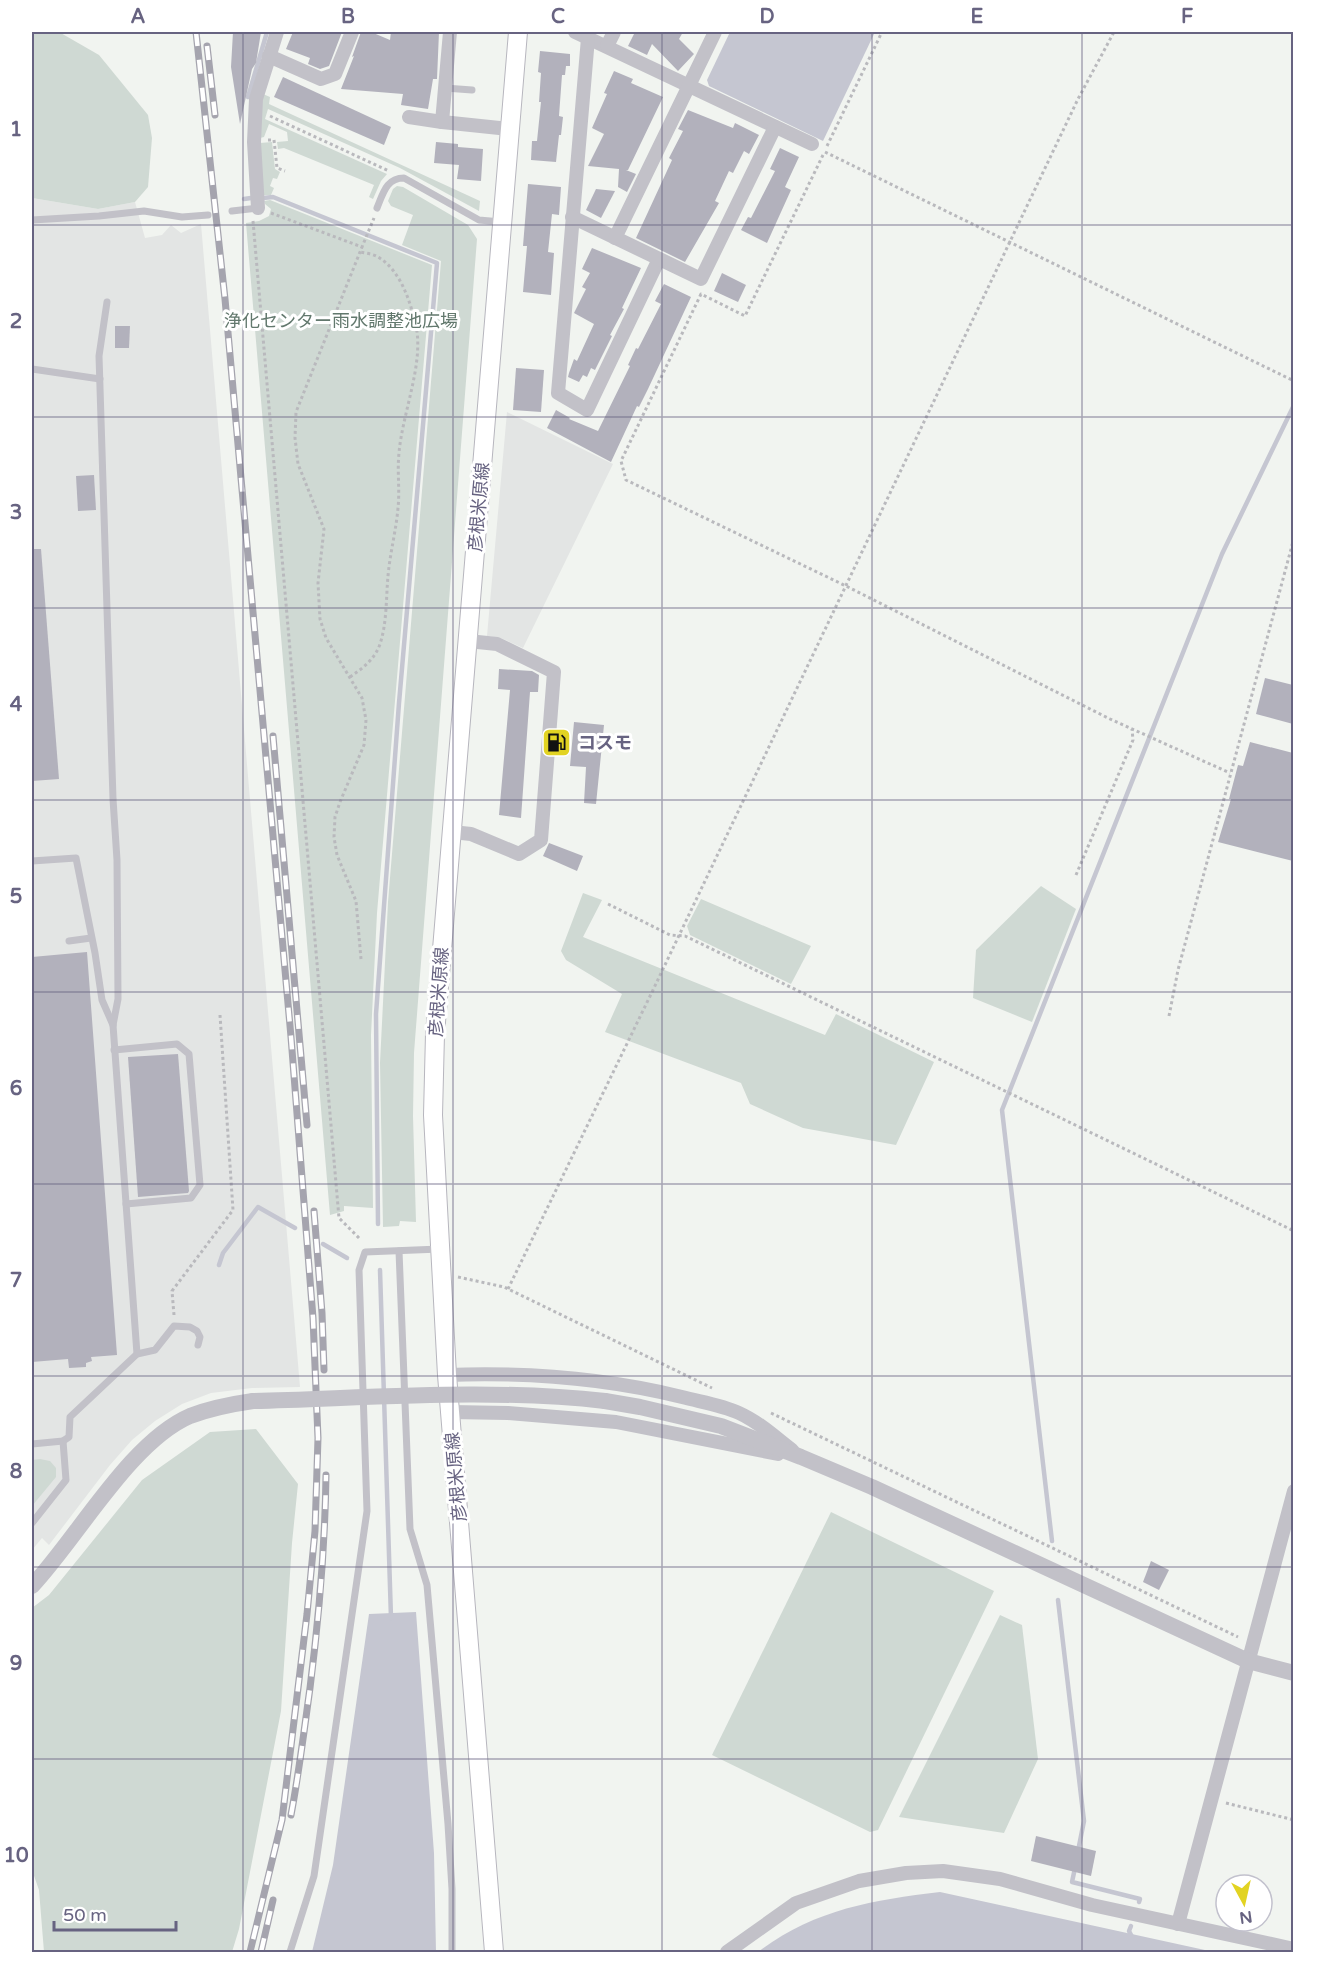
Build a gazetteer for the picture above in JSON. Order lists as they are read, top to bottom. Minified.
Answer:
{"streets":{"main road":["彦根米原線"]},"parks":["浄化センター雨水調整池広場"],"places":{"fuel station":["コスモ"]},"scale_bar":"50 m","north":"bottom","grid":{"columns":["A","B","C","D","E","F"],"rows":["1","2","3","4","5","6","7","8","9","10"]}}
